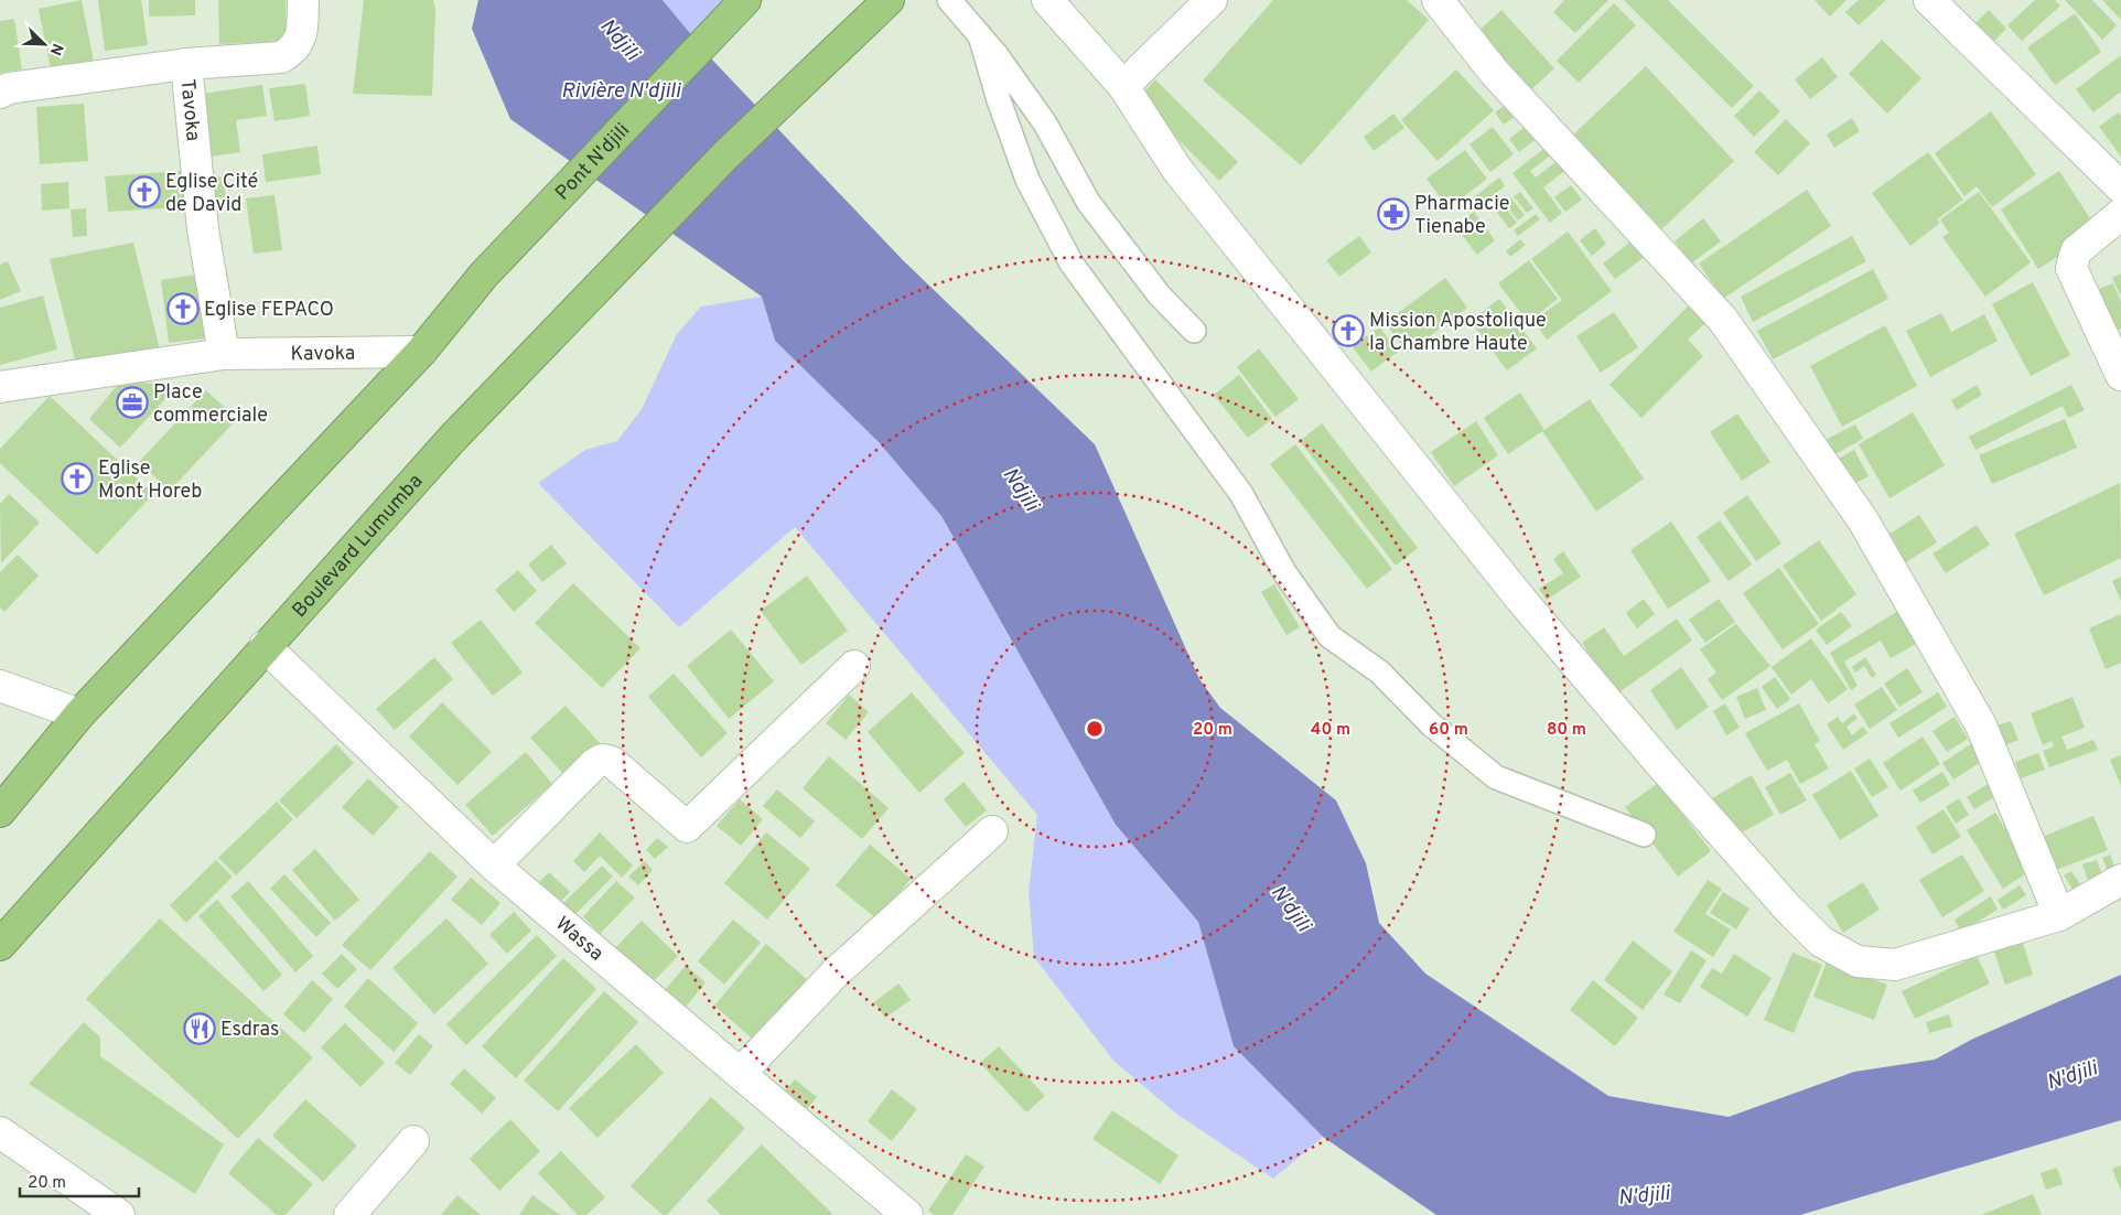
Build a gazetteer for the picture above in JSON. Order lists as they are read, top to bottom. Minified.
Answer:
{"streets":{"highway":["Pont N'djili","Boulevard Lumumba"],"street":["Tavoka","Kavoka","Wassa"]},"crossings":[["Tavoka","Kavoka"],["Pont N'djili","Kavoka"],["Boulevard Lumumba","Wassa"]],"water":["Ndjili","Rivière N'djili","N'djili"],"places":{"church":["Eglise Cité de David","Eglise FEPACO","Mission Apostolique la Chambre Haute","Eglise Mont Horeb"],"pharmacy":["Pharmacie Tienabe"],"office":["Place commerciale"],"restaurant":["Esdras"]},"scale_bar":"20 m","north":"bottom right","rings":["20 m","40 m","60 m","80 m"]}
